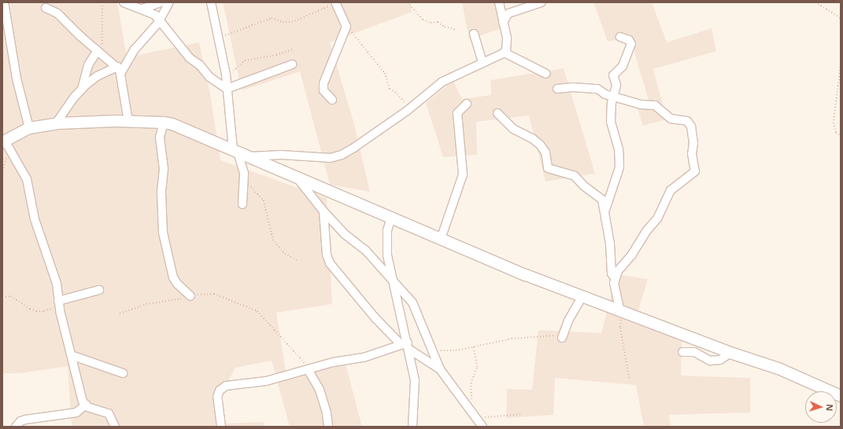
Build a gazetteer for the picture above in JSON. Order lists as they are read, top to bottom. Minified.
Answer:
{"north":"right"}
